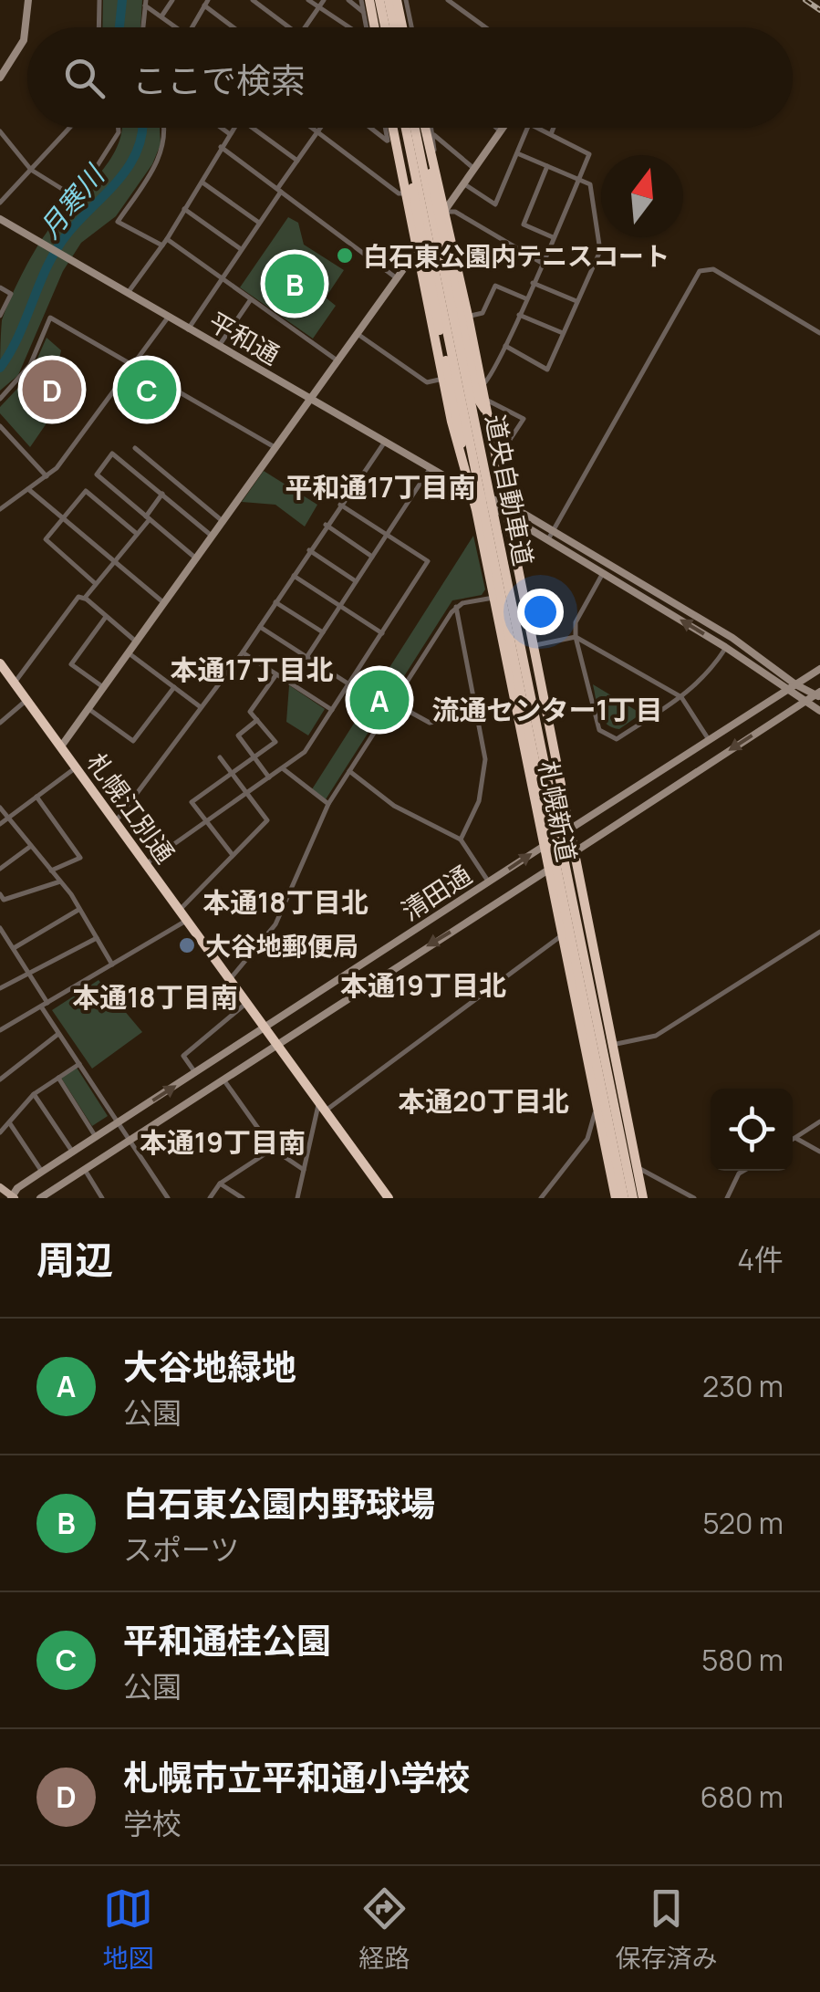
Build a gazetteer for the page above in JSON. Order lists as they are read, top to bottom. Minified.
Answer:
{"streets":{"highway":["道央自動車道","札幌江別通","札幌新道"],"street":["平和通","清田通"]},"crossings":[["平和通","札幌新道"],["平和通","清田通"],["札幌江別通","清田通"],["札幌新道","清田通"]],"districts":["平和通17丁目南","本通17丁目北","流通センター1丁目","本通18丁目北","本通19丁目北","本通18丁目南","本通20丁目北","本通19丁目南"],"water":["月寒川"],"places":["白石東公園内テニスコート","大谷地郵便局"],"north":"top","page":{"search":"ここで検索","pins":["B","C","D","A"],"heading":["周辺","4件"],"list":[{"mark":"A","name":"大谷地緑地","note":"公園","value":"230 m"},{"mark":"B","name":"白石東公園内野球場","note":"スポーツ","value":"520 m"},{"mark":"C","name":"平和通桂公園","note":"公園","value":"580 m"},{"mark":"D","name":"札幌市立平和通小学校","note":"学校","value":"680 m"}],"nav":["地図","経路","保存済み"]}}
